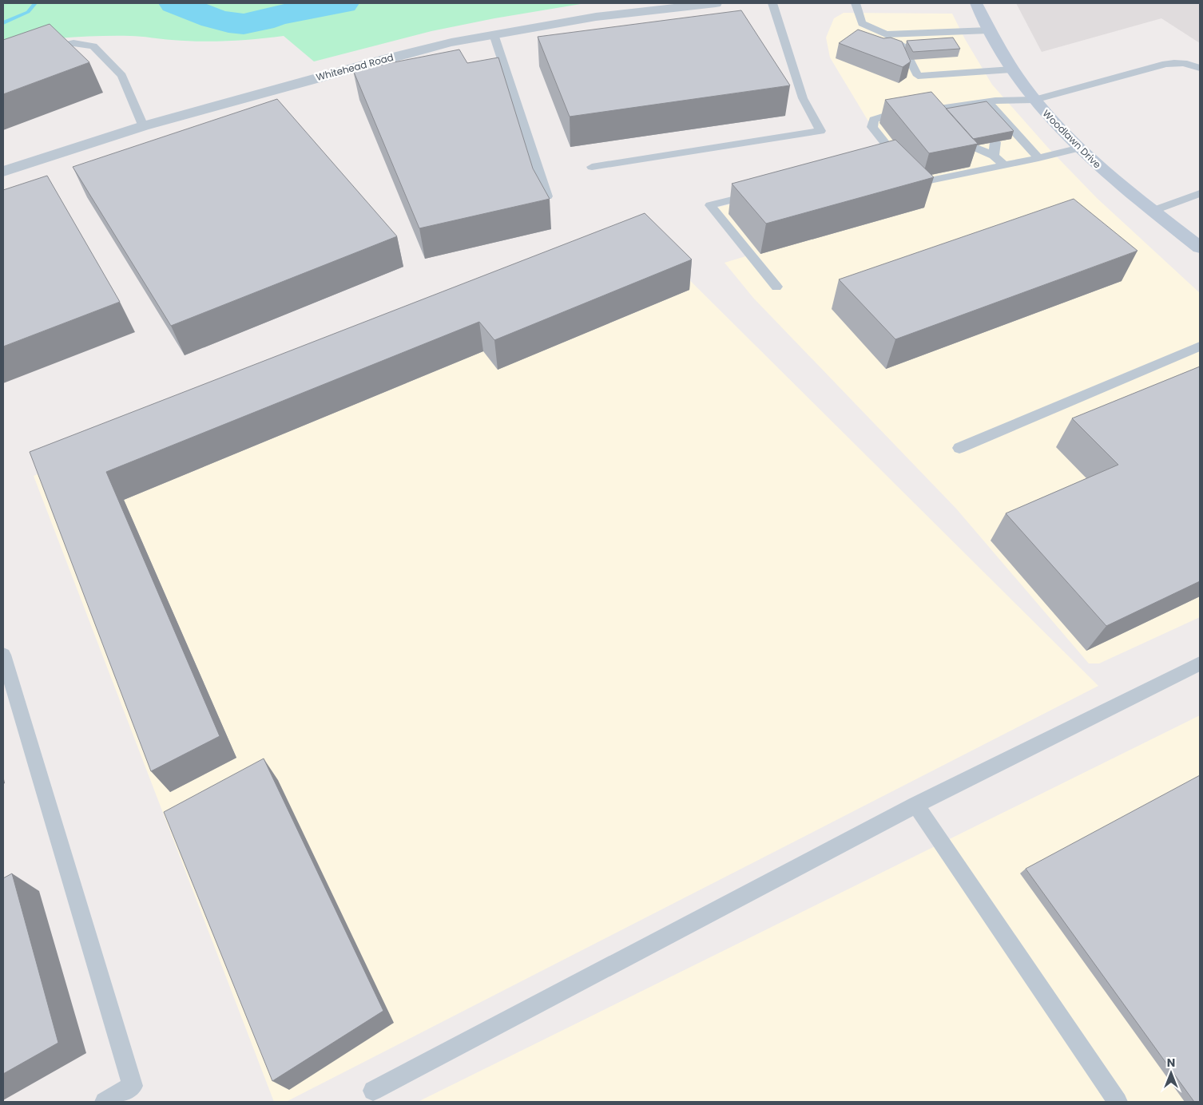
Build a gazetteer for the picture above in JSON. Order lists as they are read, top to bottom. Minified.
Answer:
{"streets":{"main road":["Woodlawn Drive"],"street":["Whitehead Road"]},"north":"top"}
